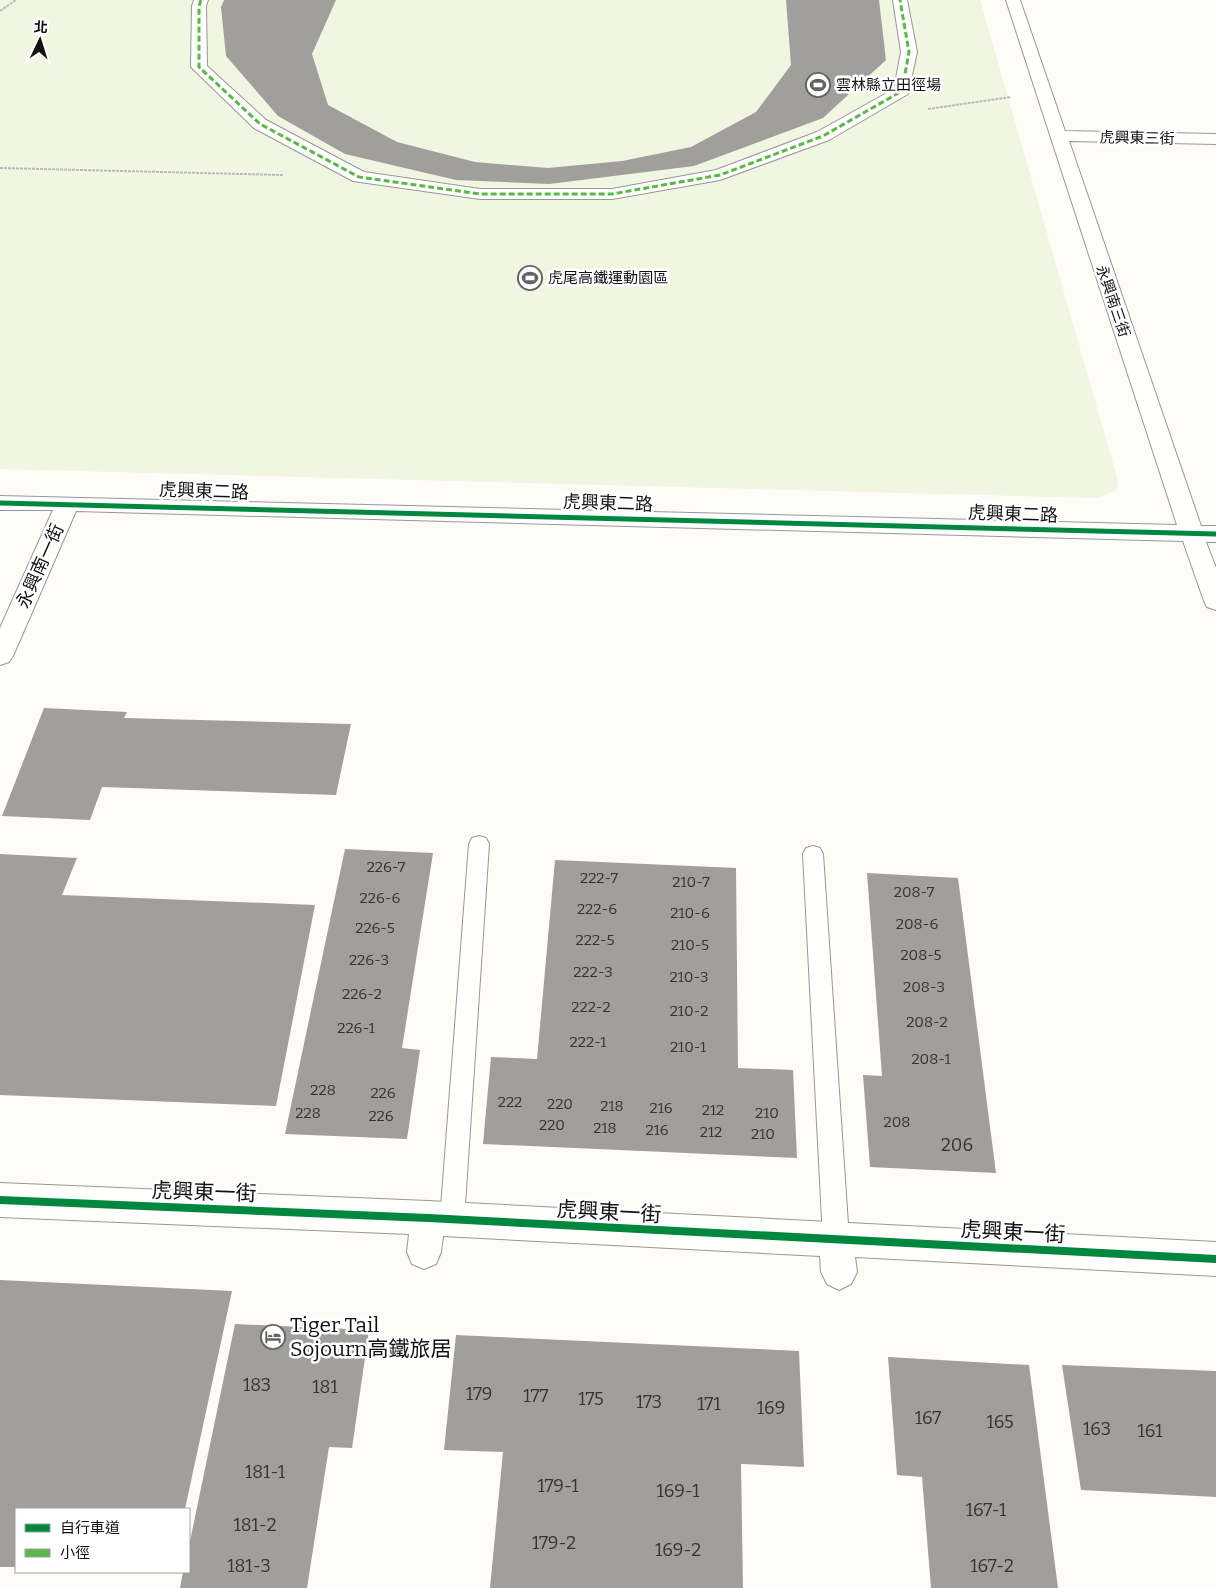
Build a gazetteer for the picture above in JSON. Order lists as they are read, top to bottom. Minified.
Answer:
{"streets":{"street":["虎興東三街","永興南三街","虎興東二路","永興南一街","虎興東一街"]},"crossings":[["虎興東三街","永興南三街"],["永興南三街","虎興東二路"],["虎興東二路","永興南一街"]],"places":{"sports":["雲林縣立田徑場","虎尾高鐵運動園區"],"hotel":["Tiger Tail Sojourn高鐵旅居"]},"house_numbers":["226-7","222-7","210-7","208-7","226-6","222-6","210-6","208-6","226-5","222-5","210-5","208-5","226-3","222-3","210-3","208-3","226-2","222-2","210-2","208-2","226-1","222-1","210-1","208-1","228","226","222","220","218","216","212","228","210","226","208","220","218","216","212","210","206","183","181","179","177","175","173","171","169","167","165","163","161","181-1","179-1","169-1","167-1","181-2","179-2","169-2","181-3","167-2"],"legend":["自行車道","小徑"],"north":"top"}
